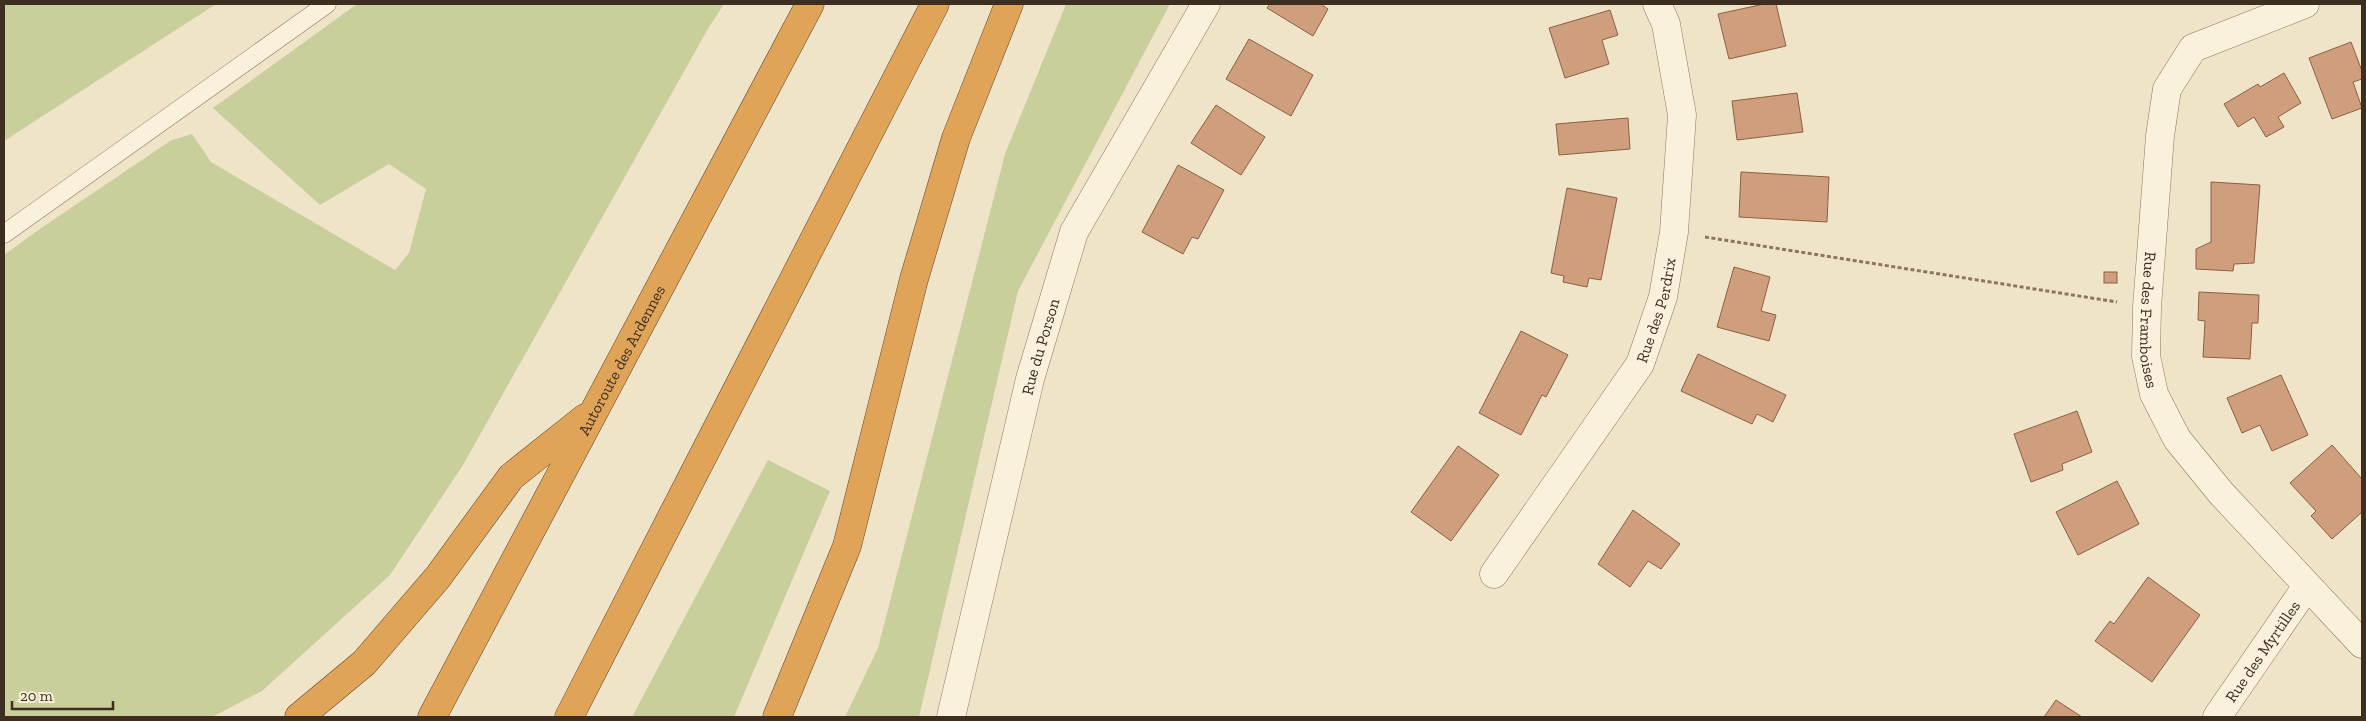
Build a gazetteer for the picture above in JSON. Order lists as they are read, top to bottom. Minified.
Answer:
{"streets":{"highway":["Autoroute des Ardennes"],"street":["Rue des Perdrix","Rue des Framboises","Rue du Porson","Rue des Myrtilles"]},"crossings":[["Rue des Framboises","Rue des Myrtilles"]],"scale_bar":"20 m"}
